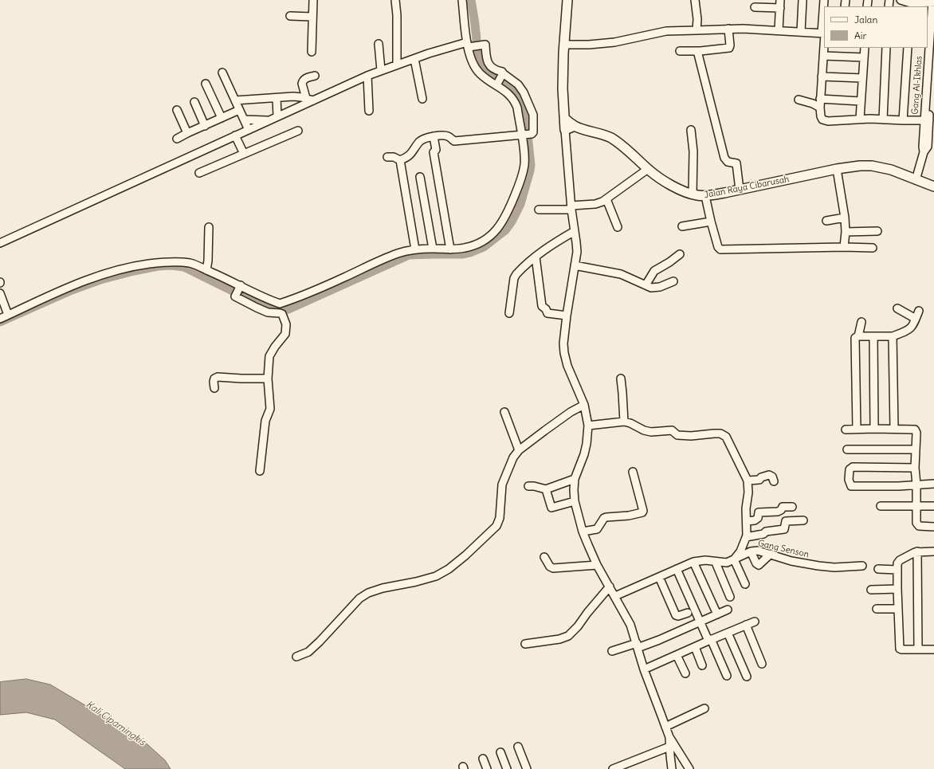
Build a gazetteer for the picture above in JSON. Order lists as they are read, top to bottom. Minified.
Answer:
{"streets":{"main road":["Jalan Raya Cibarusah"],"street":["Gang Al-Ikhlas","Gang Senson"]},"crossings":[["Gang Al-Ikhlas","Jalan Raya Cibarusah"]],"water":["Kali Cipamingkis"],"legend":["Jalan","Air"]}
